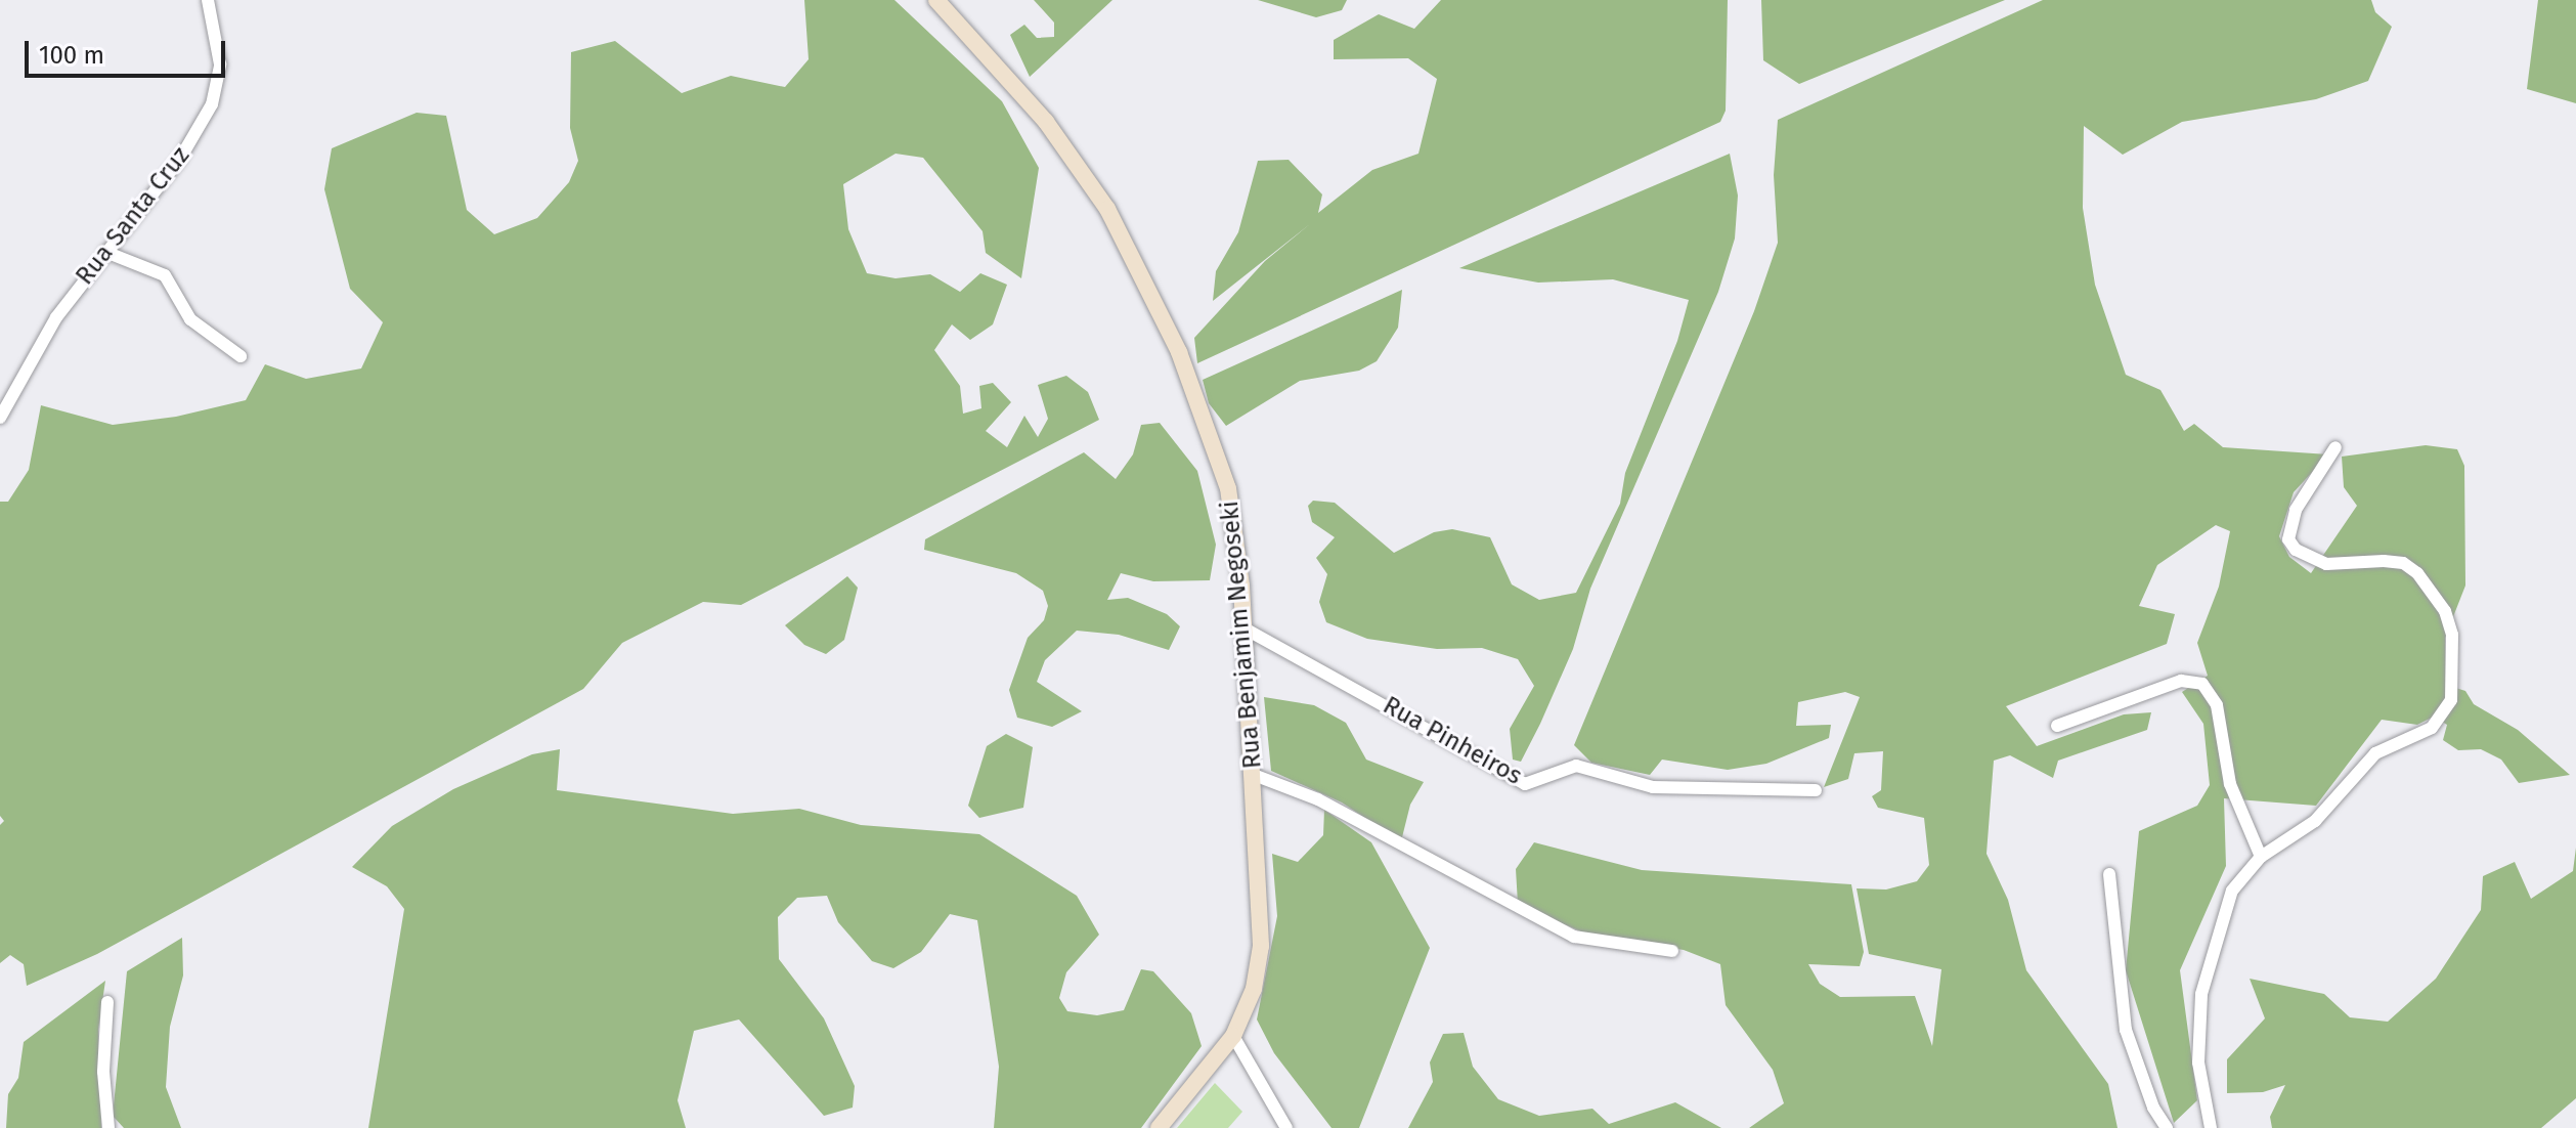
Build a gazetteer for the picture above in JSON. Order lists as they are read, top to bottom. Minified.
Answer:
{"streets":{"main road":["Rua Benjamim Negoseki"],"street":["Rua Santa Cruz","Rua Pinheiros"]},"crossings":[["Rua Benjamim Negoseki","Rua Pinheiros"]],"scale_bar":"100 m"}
